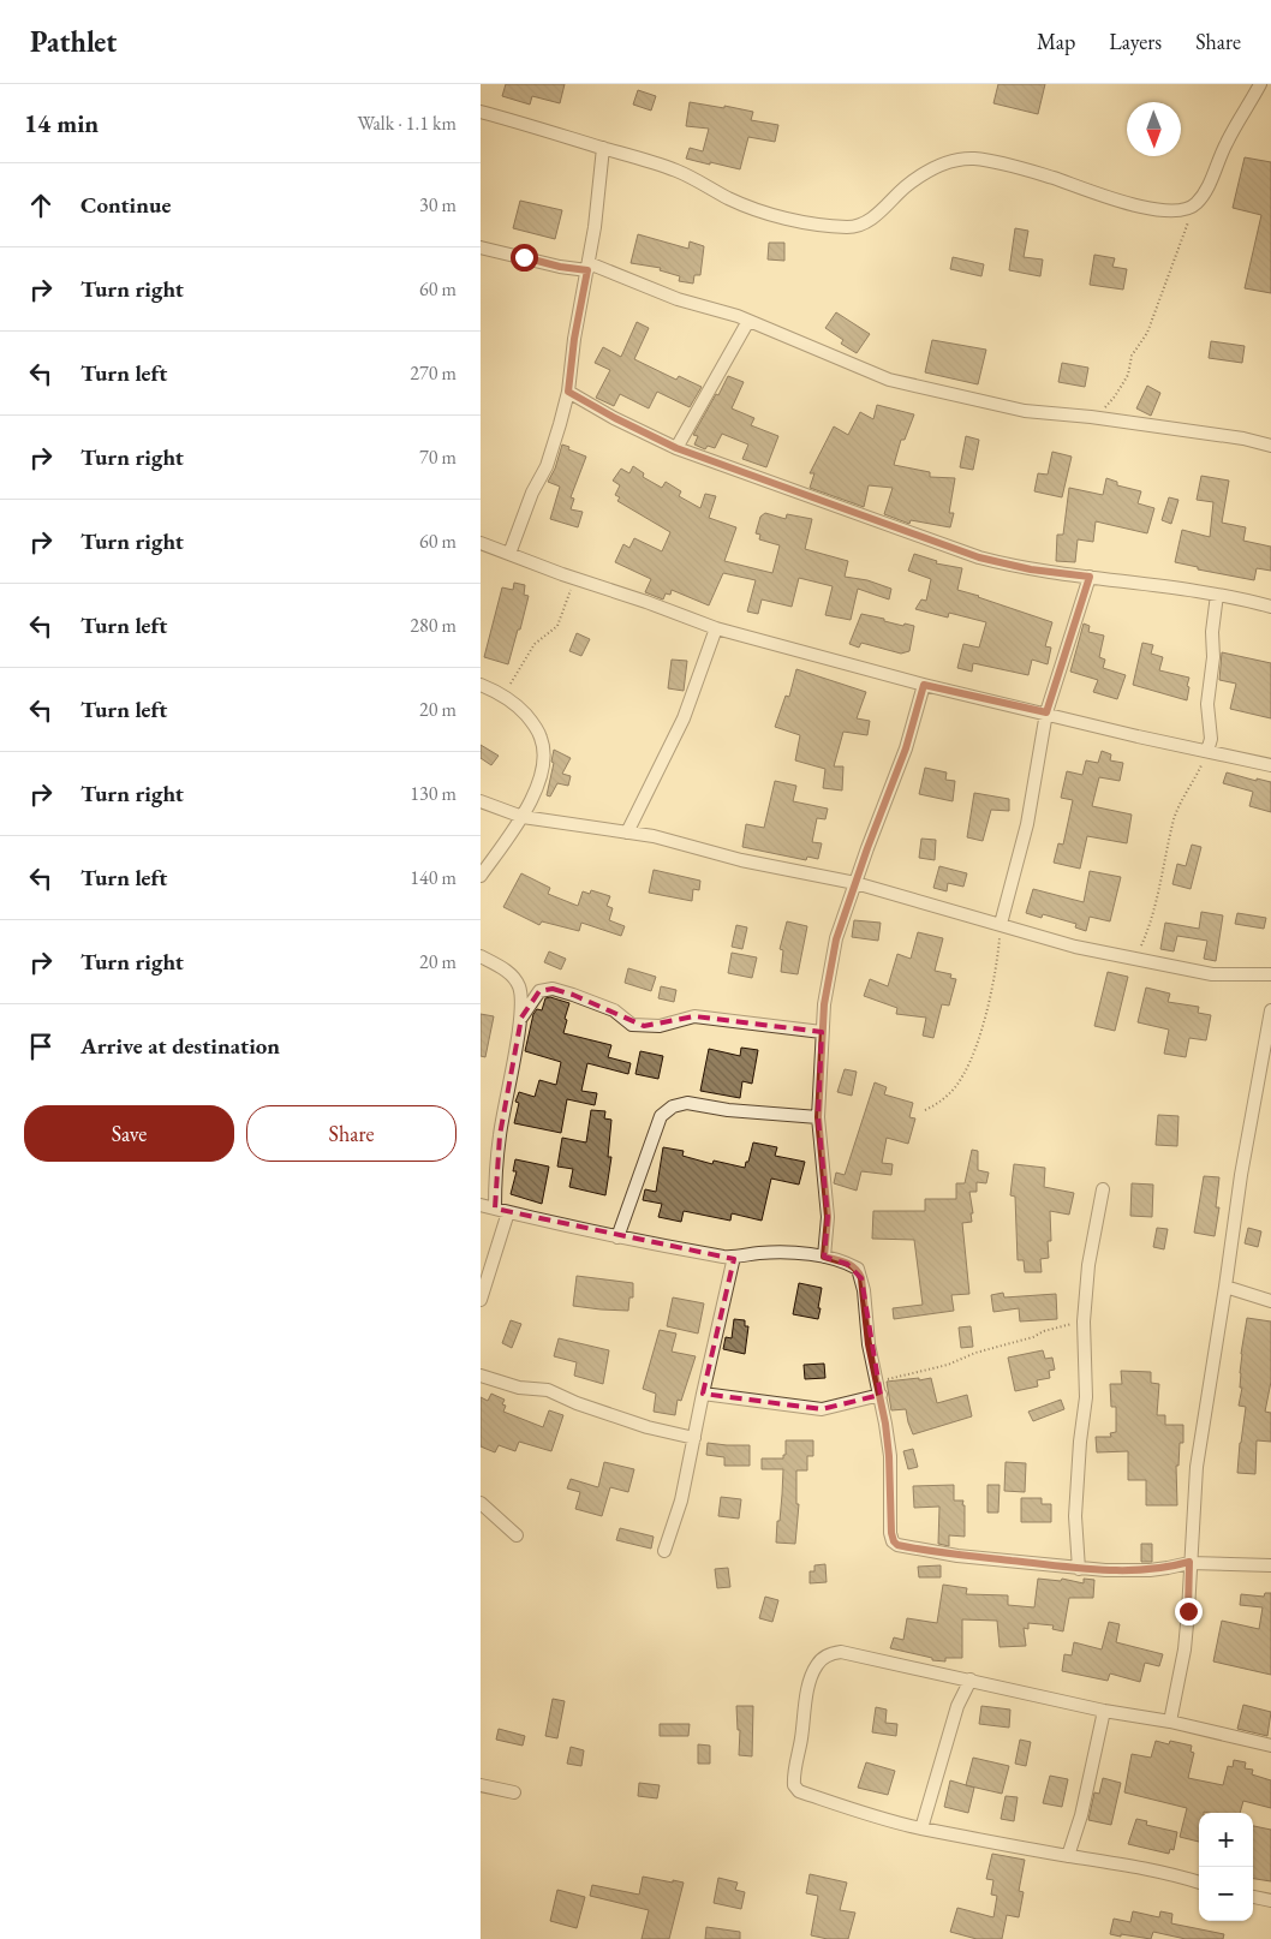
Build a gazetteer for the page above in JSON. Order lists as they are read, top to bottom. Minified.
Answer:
{"north":"bottom","page":{"header":"Pathlet","nav":["Map","Layers","Share"],"heading":["14 min","Walk · 1.1 km"],"list":[["Continue","30 m"],["Turn right","60 m"],["Turn left","270 m"],["Turn right","70 m"],["Turn right","60 m"],["Turn left","280 m"],["Turn left","20 m"],["Turn right","130 m"],["Turn left","140 m"],["Turn right","20 m"],"Arrive at destination"],"buttons":["Save","Share"],"map_buttons":["+","−"]}}
